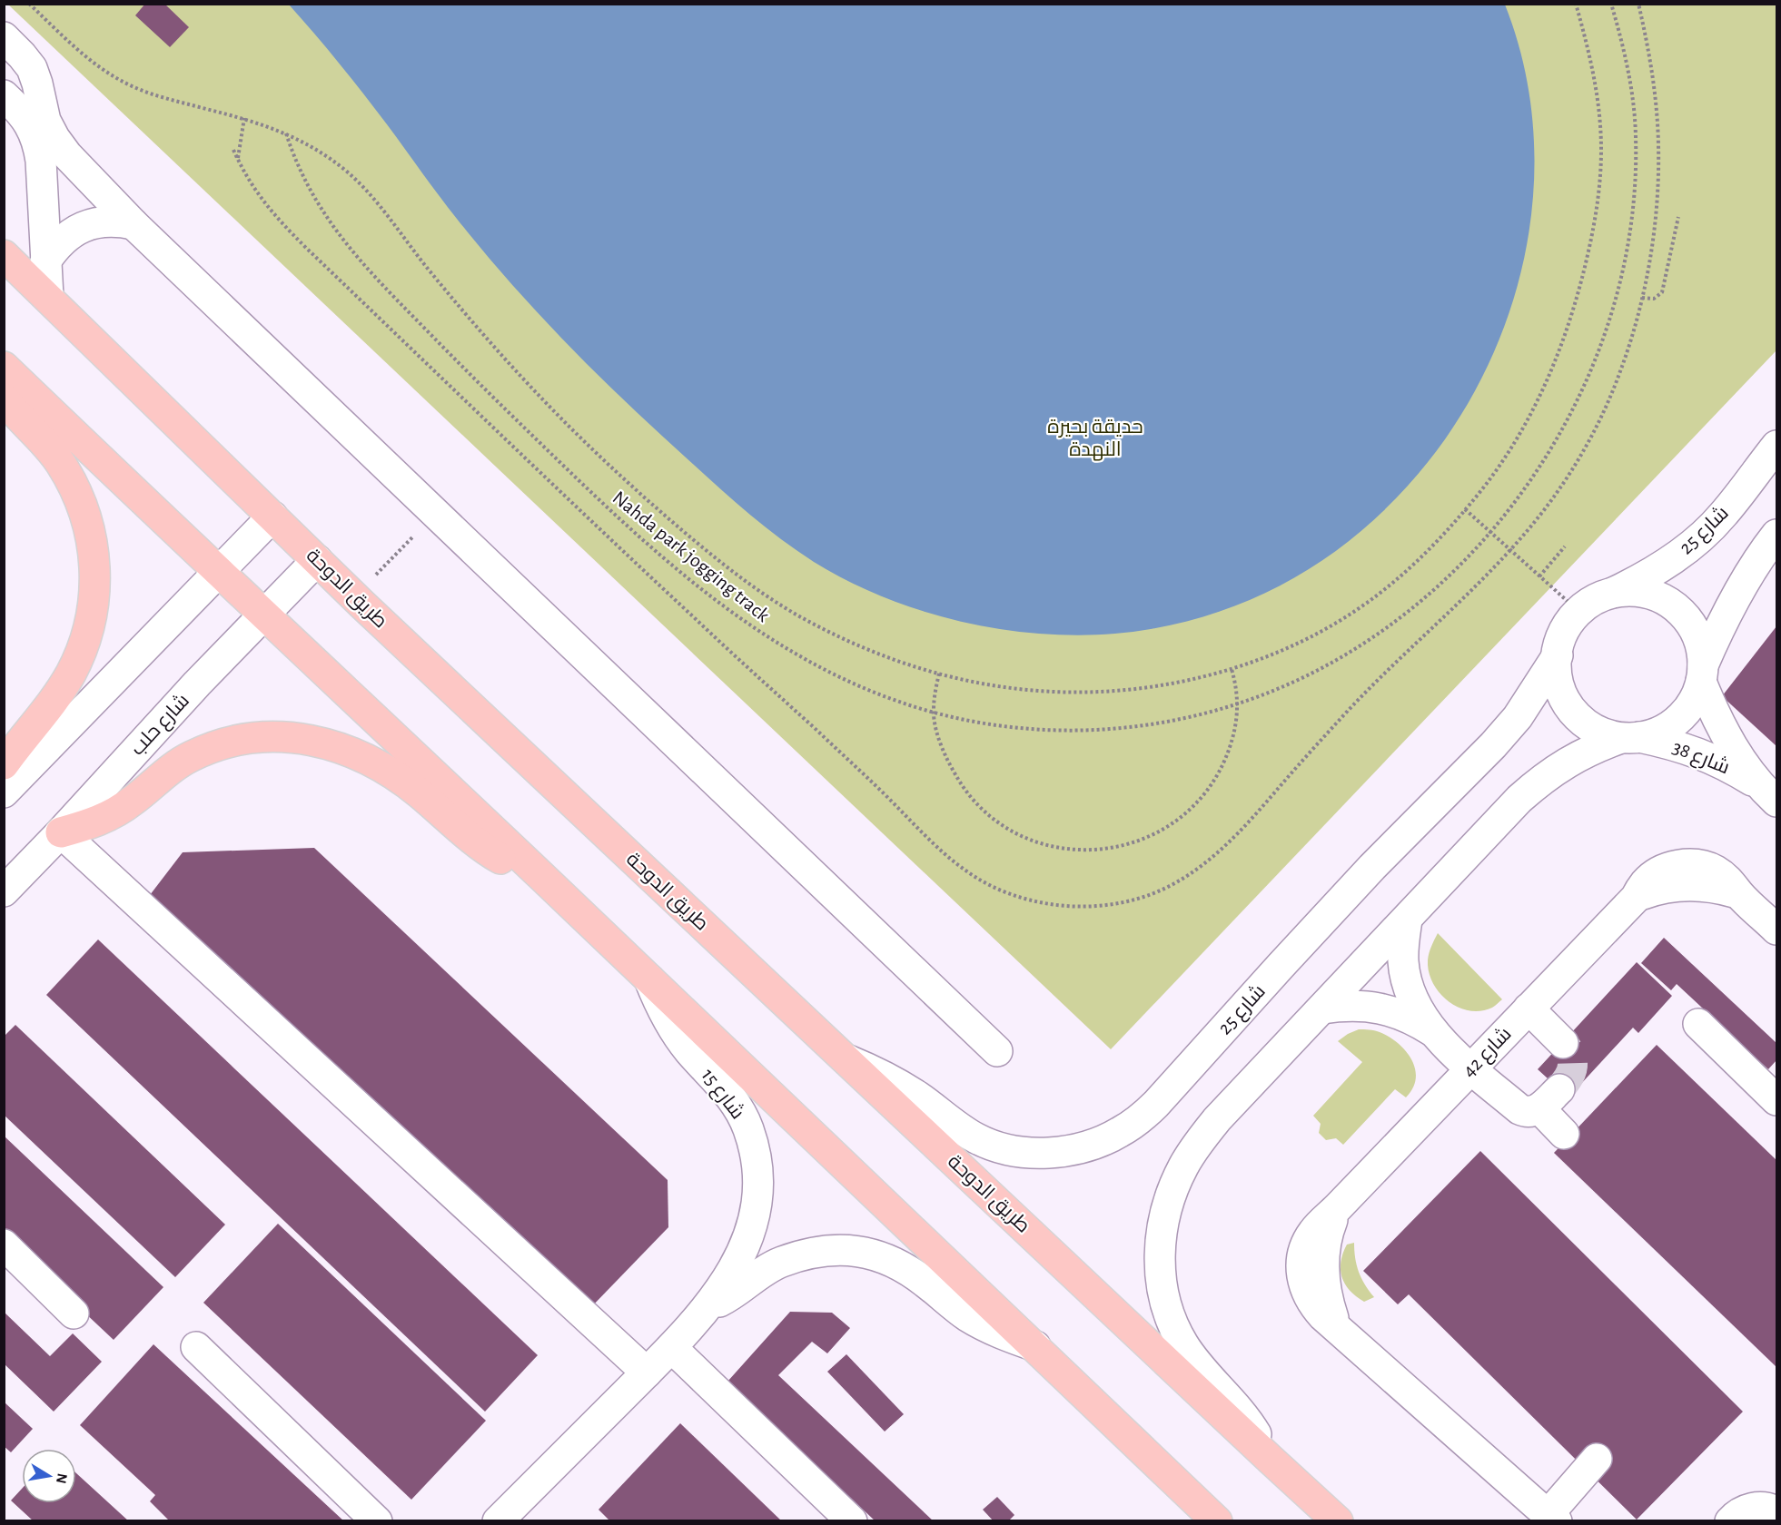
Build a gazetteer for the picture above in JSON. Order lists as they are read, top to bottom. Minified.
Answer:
{"streets":{"main road":["طريق الدوحة"],"street":["شارع 25","شارع حلب","شارع 38","شارع 42","شارع 15"],"path":["Nahda park jogging track"]},"crossings":[["شارع 25","طريق الدوحة"],["شارع 25","شارع 38"],["طريق الدوحة","شارع حلب"]],"parks":["حديقة بحيرة النهدة"],"north":"right"}
